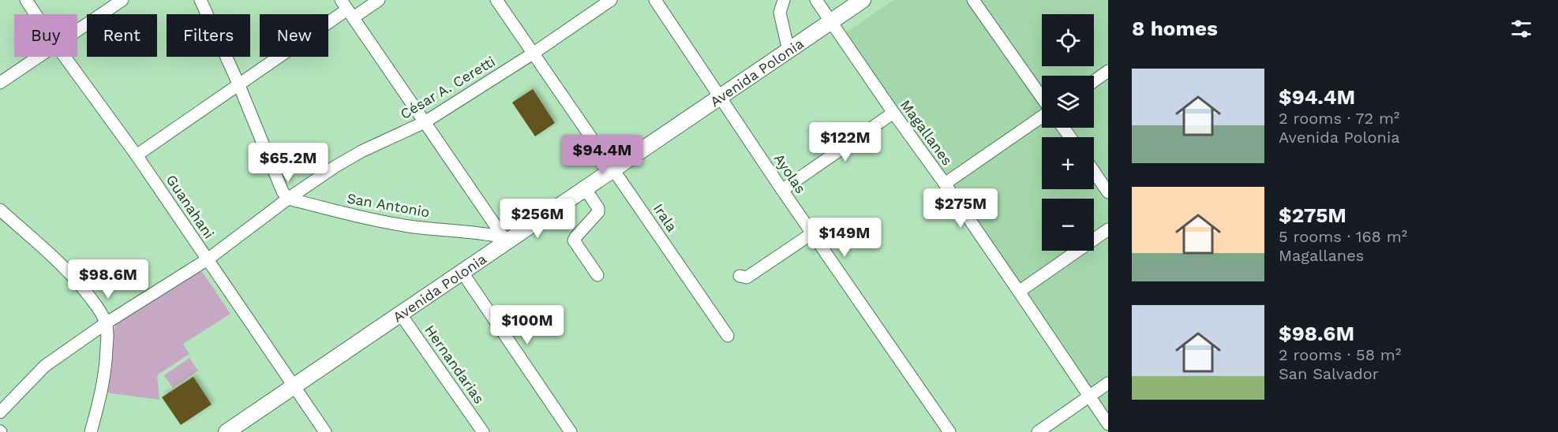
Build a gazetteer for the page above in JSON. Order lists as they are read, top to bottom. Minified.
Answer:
{"streets":{"main road":["Avenida Polonia"],"street":["César A. Ceretti","Magallanes","Ayolas","San Antonio","Guanahani","Irala","Hernandarias"]},"crossings":[["Avenida Polonia","Magallanes"],["Avenida Polonia","Ayolas"],["Avenida Polonia","San Antonio"],["Avenida Polonia","Guanahani"],["Avenida Polonia","Irala"],["Avenida Polonia","Hernandarias"],["César A. Ceretti","San Antonio"],["César A. Ceretti","Guanahani"],["César A. Ceretti","Irala"]],"page":{"heading":"8 homes","map_buttons":["+","−"],"chip":["Buy","Rent","Filters","New"],"list":[{"name":"$94.4M","note":"2 rooms · 72 m² · Avenida Polonia"},{"name":"$275M","note":"5 rooms · 168 m² · Magallanes"},{"name":"$98.6M","note":"2 rooms · 58 m² · San Salvador"}],"price":["$122M","$94.4M","$65.2M","$275M","$256M","$149M","$98.6M","$100M"]}}
